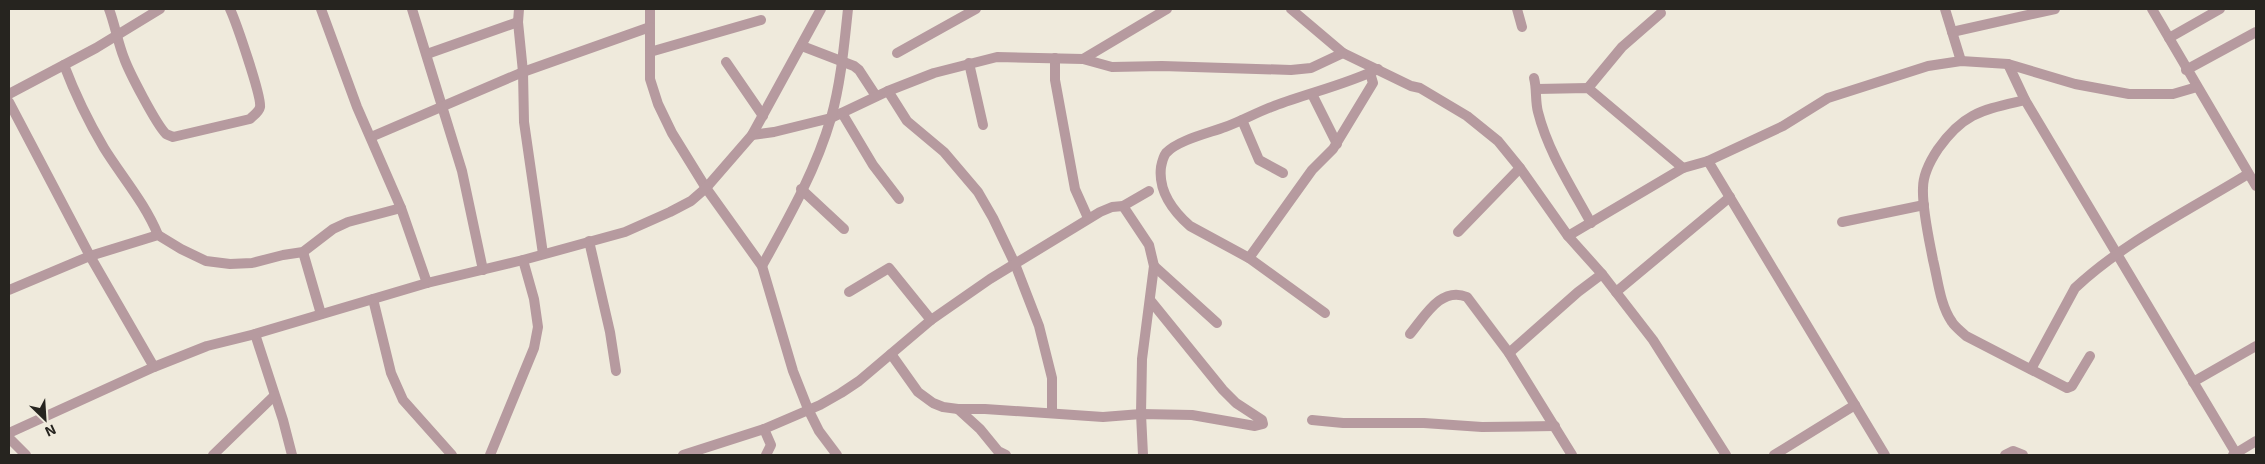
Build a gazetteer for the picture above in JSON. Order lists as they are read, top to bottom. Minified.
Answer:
{"north":"bottom right"}
